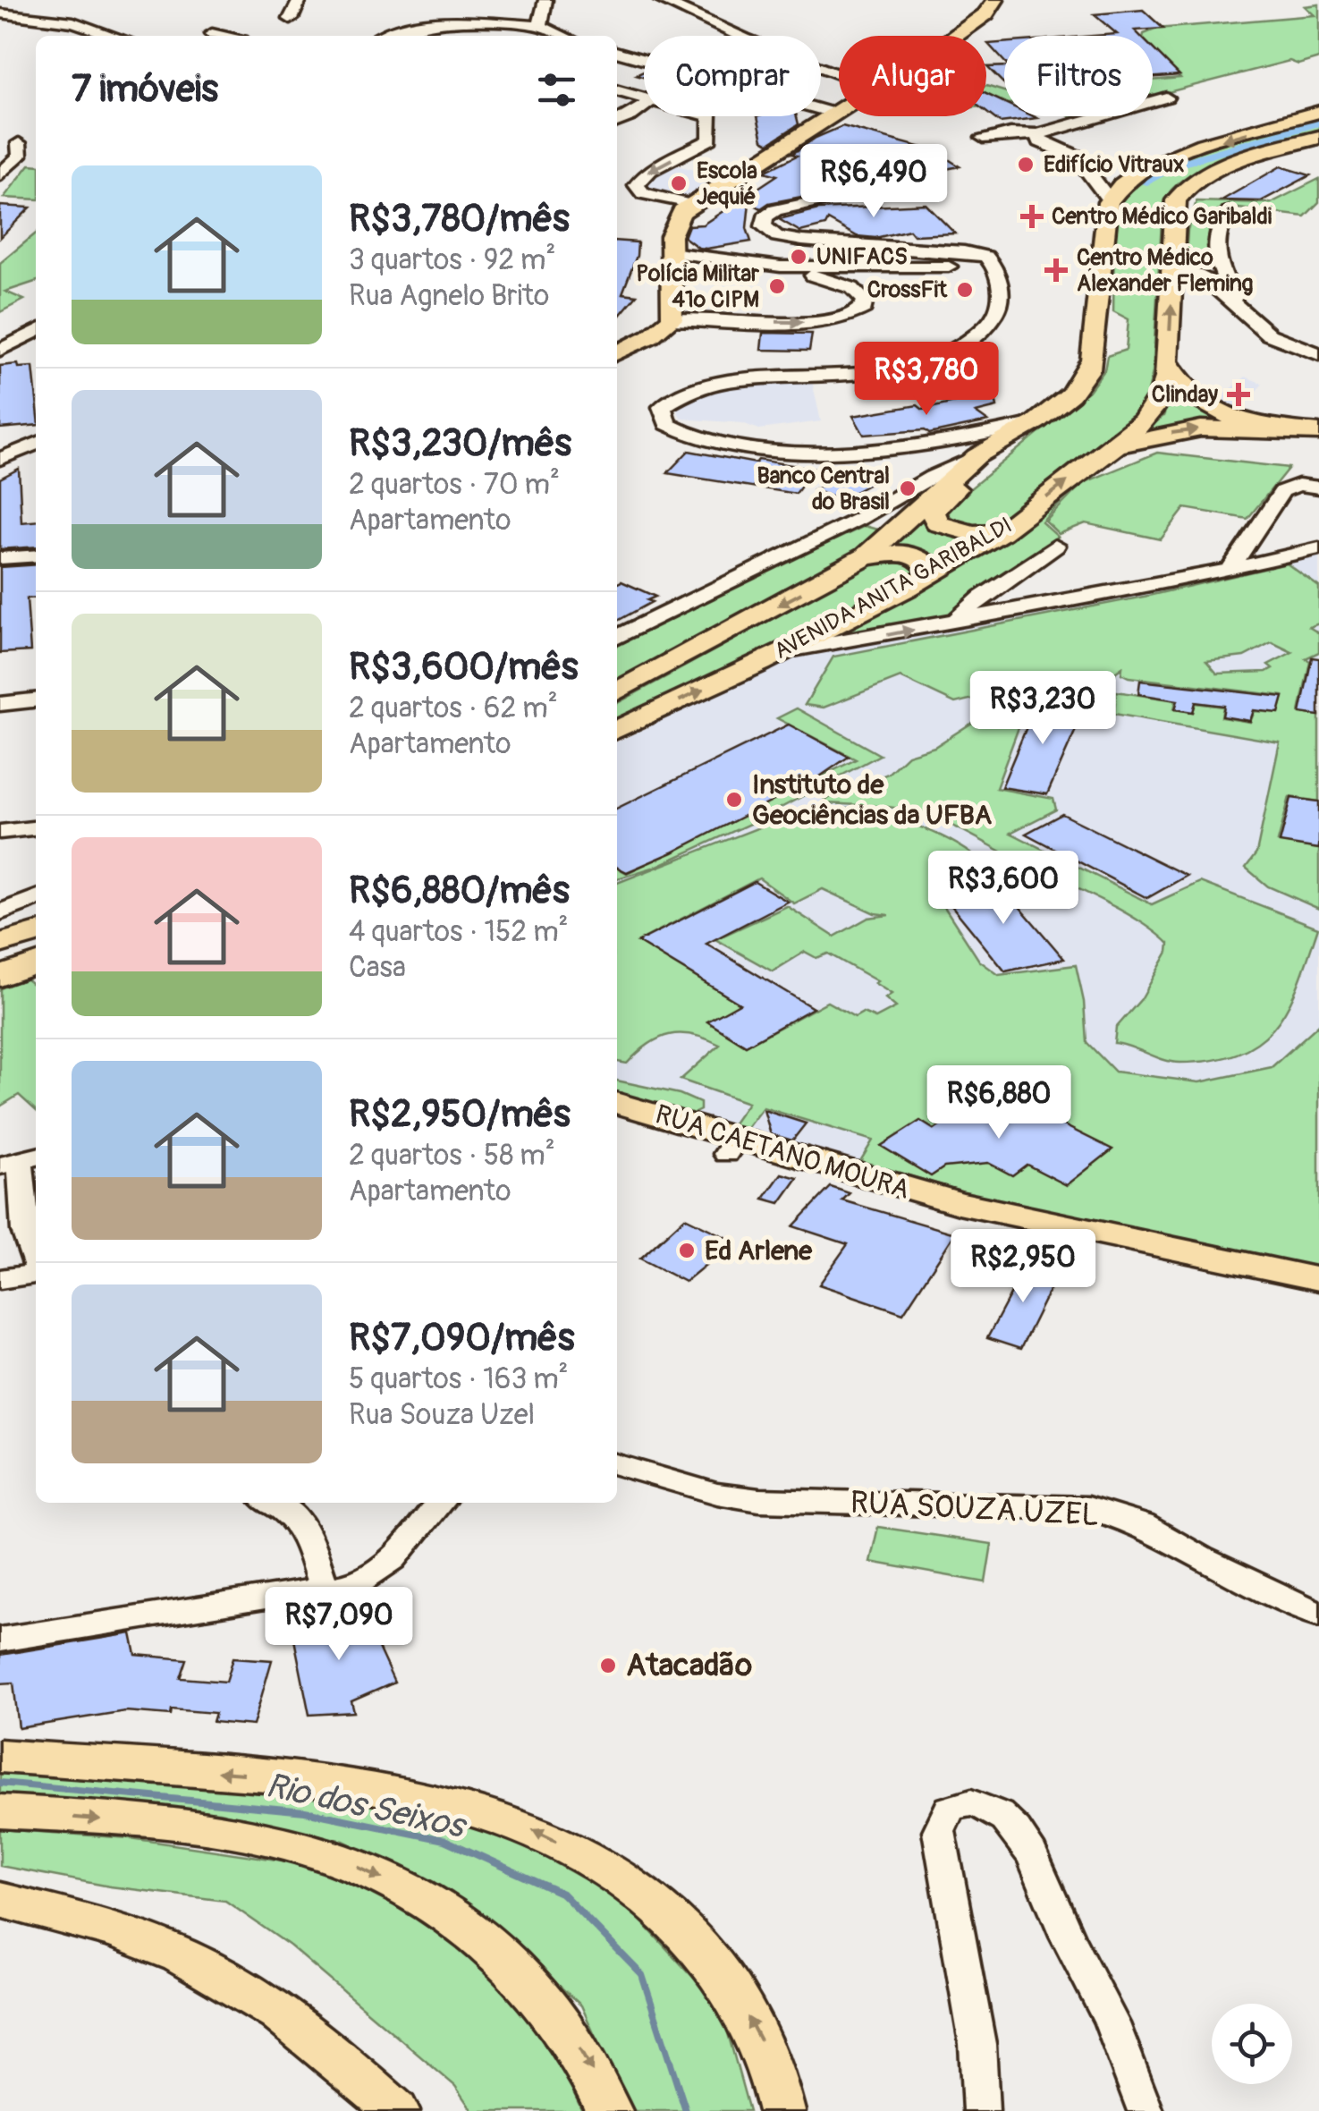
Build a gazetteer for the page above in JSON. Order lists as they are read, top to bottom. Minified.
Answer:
{"streets":{"main road":["AVENIDA ANITA GARIBALDI","RUA CAETANO MOURA"],"street":["RUA SOUZA UZEL"]},"water":["Rio dos Seixos"],"places":{"other":["Edifício Vitraux","Escola Jequié","UNIFACS","Polícia Militar 41º CIPM","CrossFit","Banco Central do Brasil","Instituto de Geociências da UFBA","Ed Arlene","Atacadão"],"health":["Centro Médico Garibaldi","Centro Médico Alexander Fleming","Clinday"]},"page":{"chip":["Comprar","Alugar","Filtros"],"heading":"7 imóveis","list":[{"name":"R$3,780/mês","note":"3 quartos · 92 m² · Rua Agnelo Brito"},{"name":"R$3,230/mês","note":"2 quartos · 70 m² · Apartamento"},{"name":"R$3,600/mês","note":"2 quartos · 62 m² · Apartamento"},{"name":"R$6,880/mês","note":"4 quartos · 152 m² · Casa"},{"name":"R$2,950/mês","note":"2 quartos · 58 m² · Apartamento"},{"name":"R$7,090/mês","note":"5 quartos · 163 m² · Rua Souza Uzel"}],"price":["R$6,490","R$3,780","R$3,230","R$3,600","R$6,880","R$2,950","R$7,090"]}}
